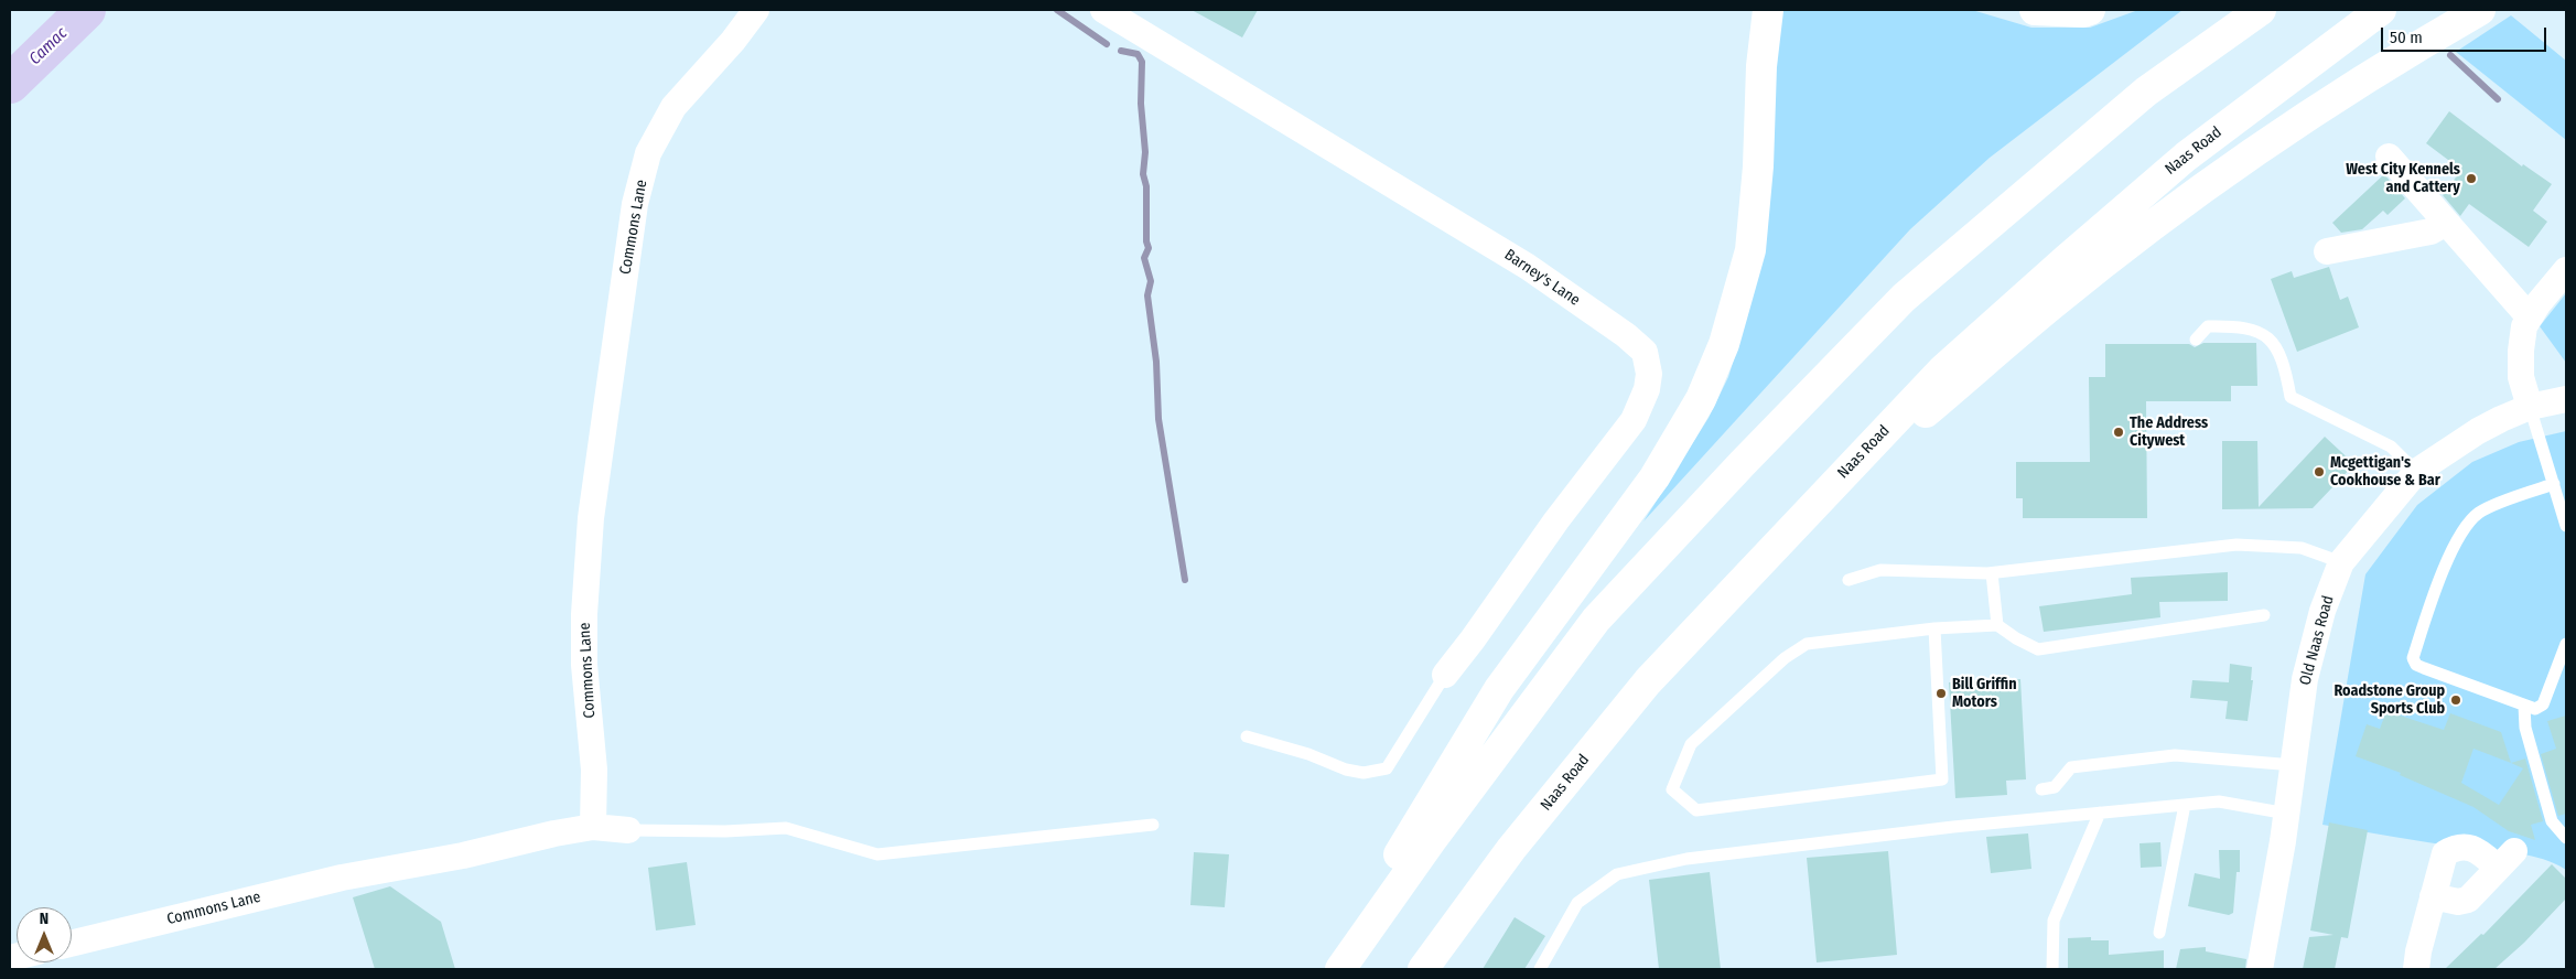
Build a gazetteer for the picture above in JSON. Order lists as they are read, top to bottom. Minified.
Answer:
{"streets":{"highway":["Naas Road"],"street":["Commons Lane","Barney's Lane","Old Naas Road"]},"water":["Camac"],"places":["West City Kennels and Cattery","The Address Citywest","Mcgettigan's Cookhouse & Bar","Bill Griffin Motors","Roadstone Group Sports Club"],"scale_bar":"50 m","north":"top"}
